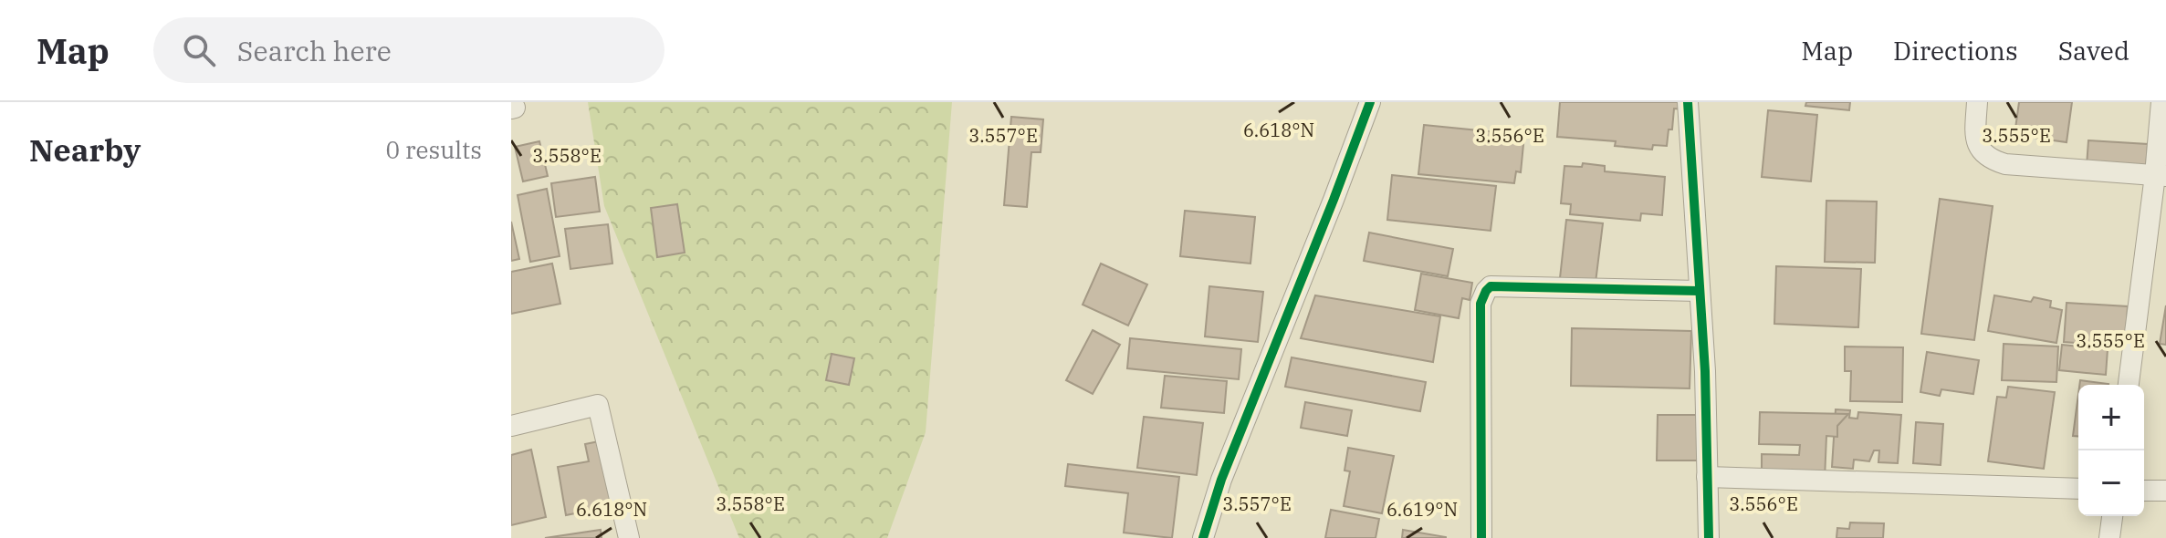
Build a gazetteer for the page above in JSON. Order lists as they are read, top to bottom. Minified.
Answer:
{"page":{"header":"Map","search":"Search here","nav":["Map","Directions","Saved"],"heading":["Nearby","0 results"],"map_buttons":["+","−"]},"coordinates":["6.618°N","3.557°E","3.556°E","3.555°E","3.558°E","6.619°N"]}
